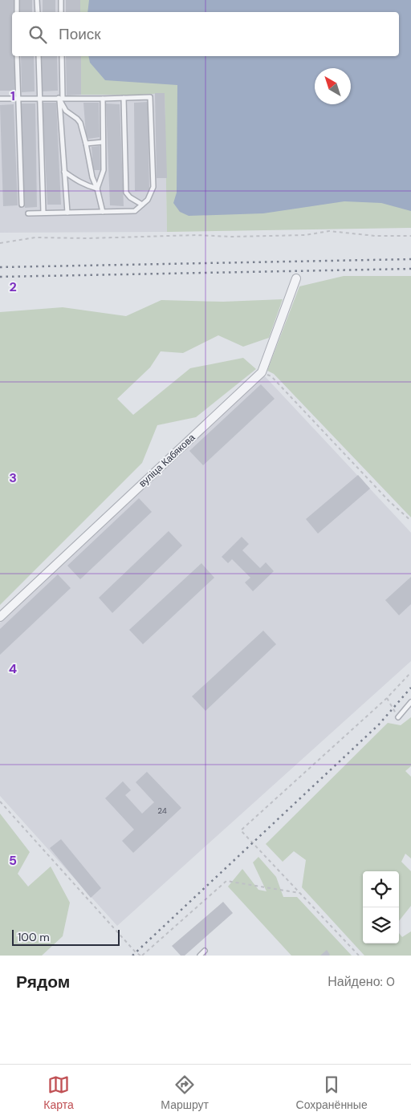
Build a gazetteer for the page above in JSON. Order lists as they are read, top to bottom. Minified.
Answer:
{"streets":{"street":["вуліца Кабякова"]},"house_numbers":["24"],"scale_bar":"100 m","north":"top left","page":{"search":"Поиск","scale":"100 m","heading":["Рядом","Найдено: 0"],"nav":["Карта","Маршрут","Сохранённые"]},"grid":{"rows":["1","2","3","4","5"]}}
